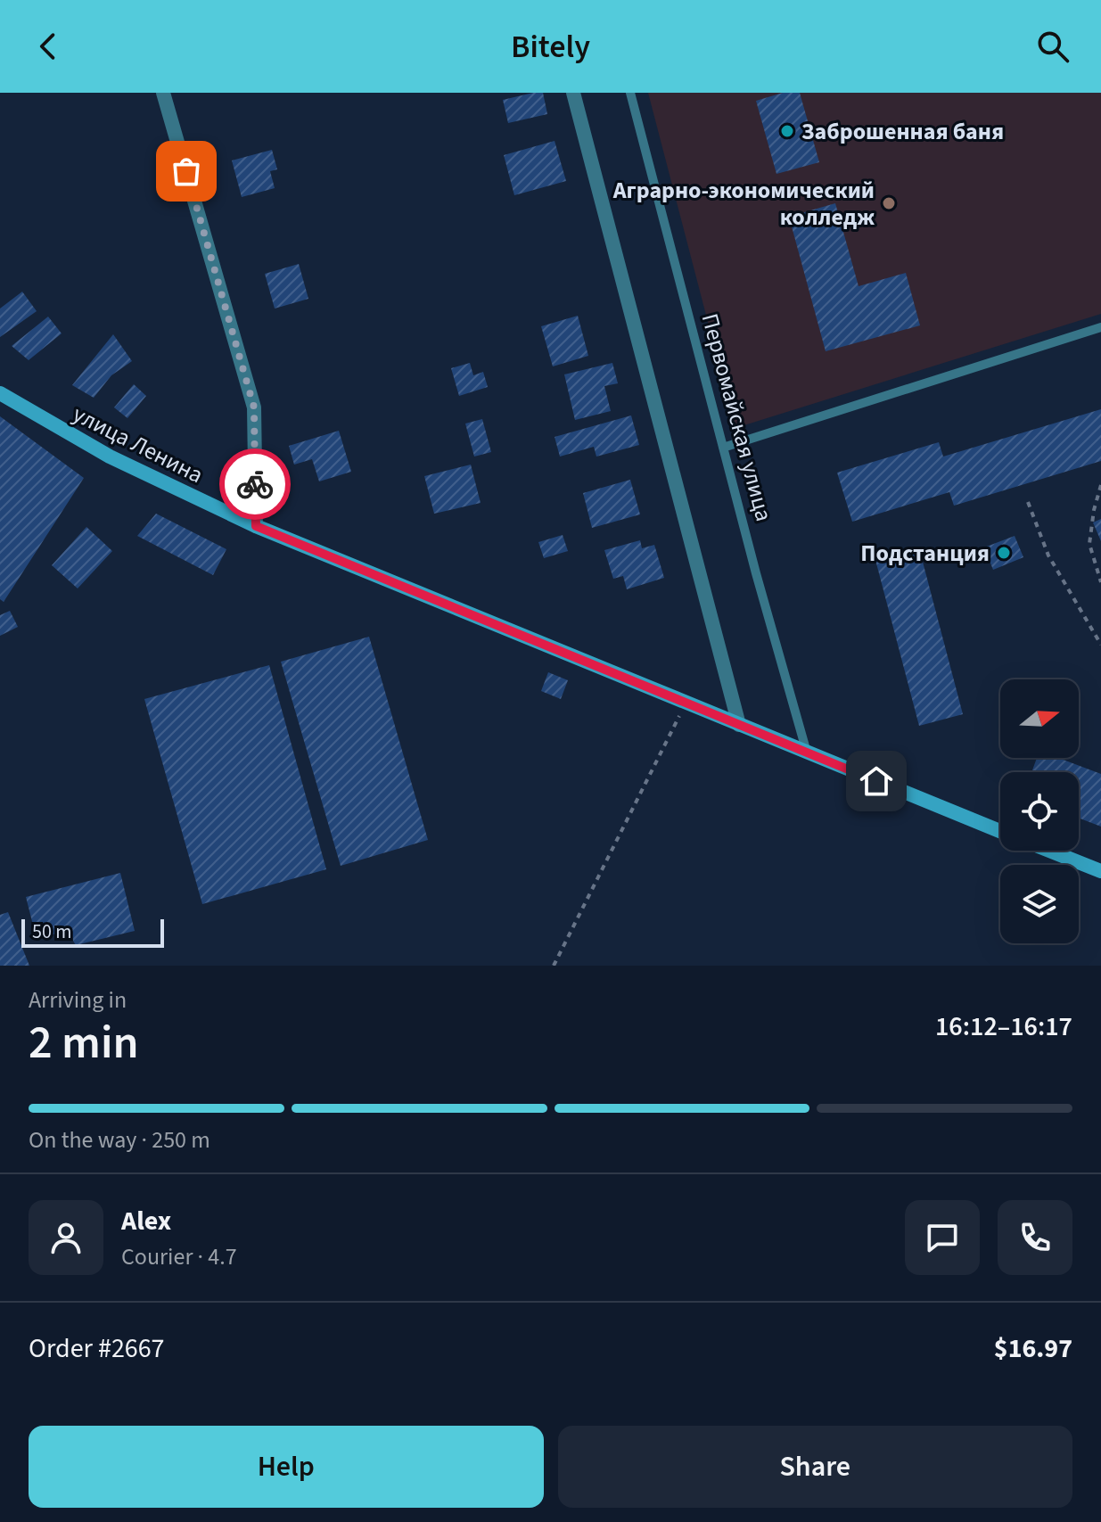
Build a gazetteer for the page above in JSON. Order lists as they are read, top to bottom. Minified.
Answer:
{"streets":{"main road":["улица Ленина"],"lane":["Первомайская улица"]},"crossings":[["Первомайская улица","улица Ленина"]],"places":["Заброшенная баня","Аграрно-экономический колледж","Подстанция"],"scale_bar":"50 m","north":"right","page":{"header":"Bitely","scale":"50 m","heading":["2 min","Arriving in","16:12–16:17"],"panel":["Alex","Courier · 4.7","Order #2667","$16.97"],"bar":"On the way · 250 m","buttons":["Help","Share"]}}
